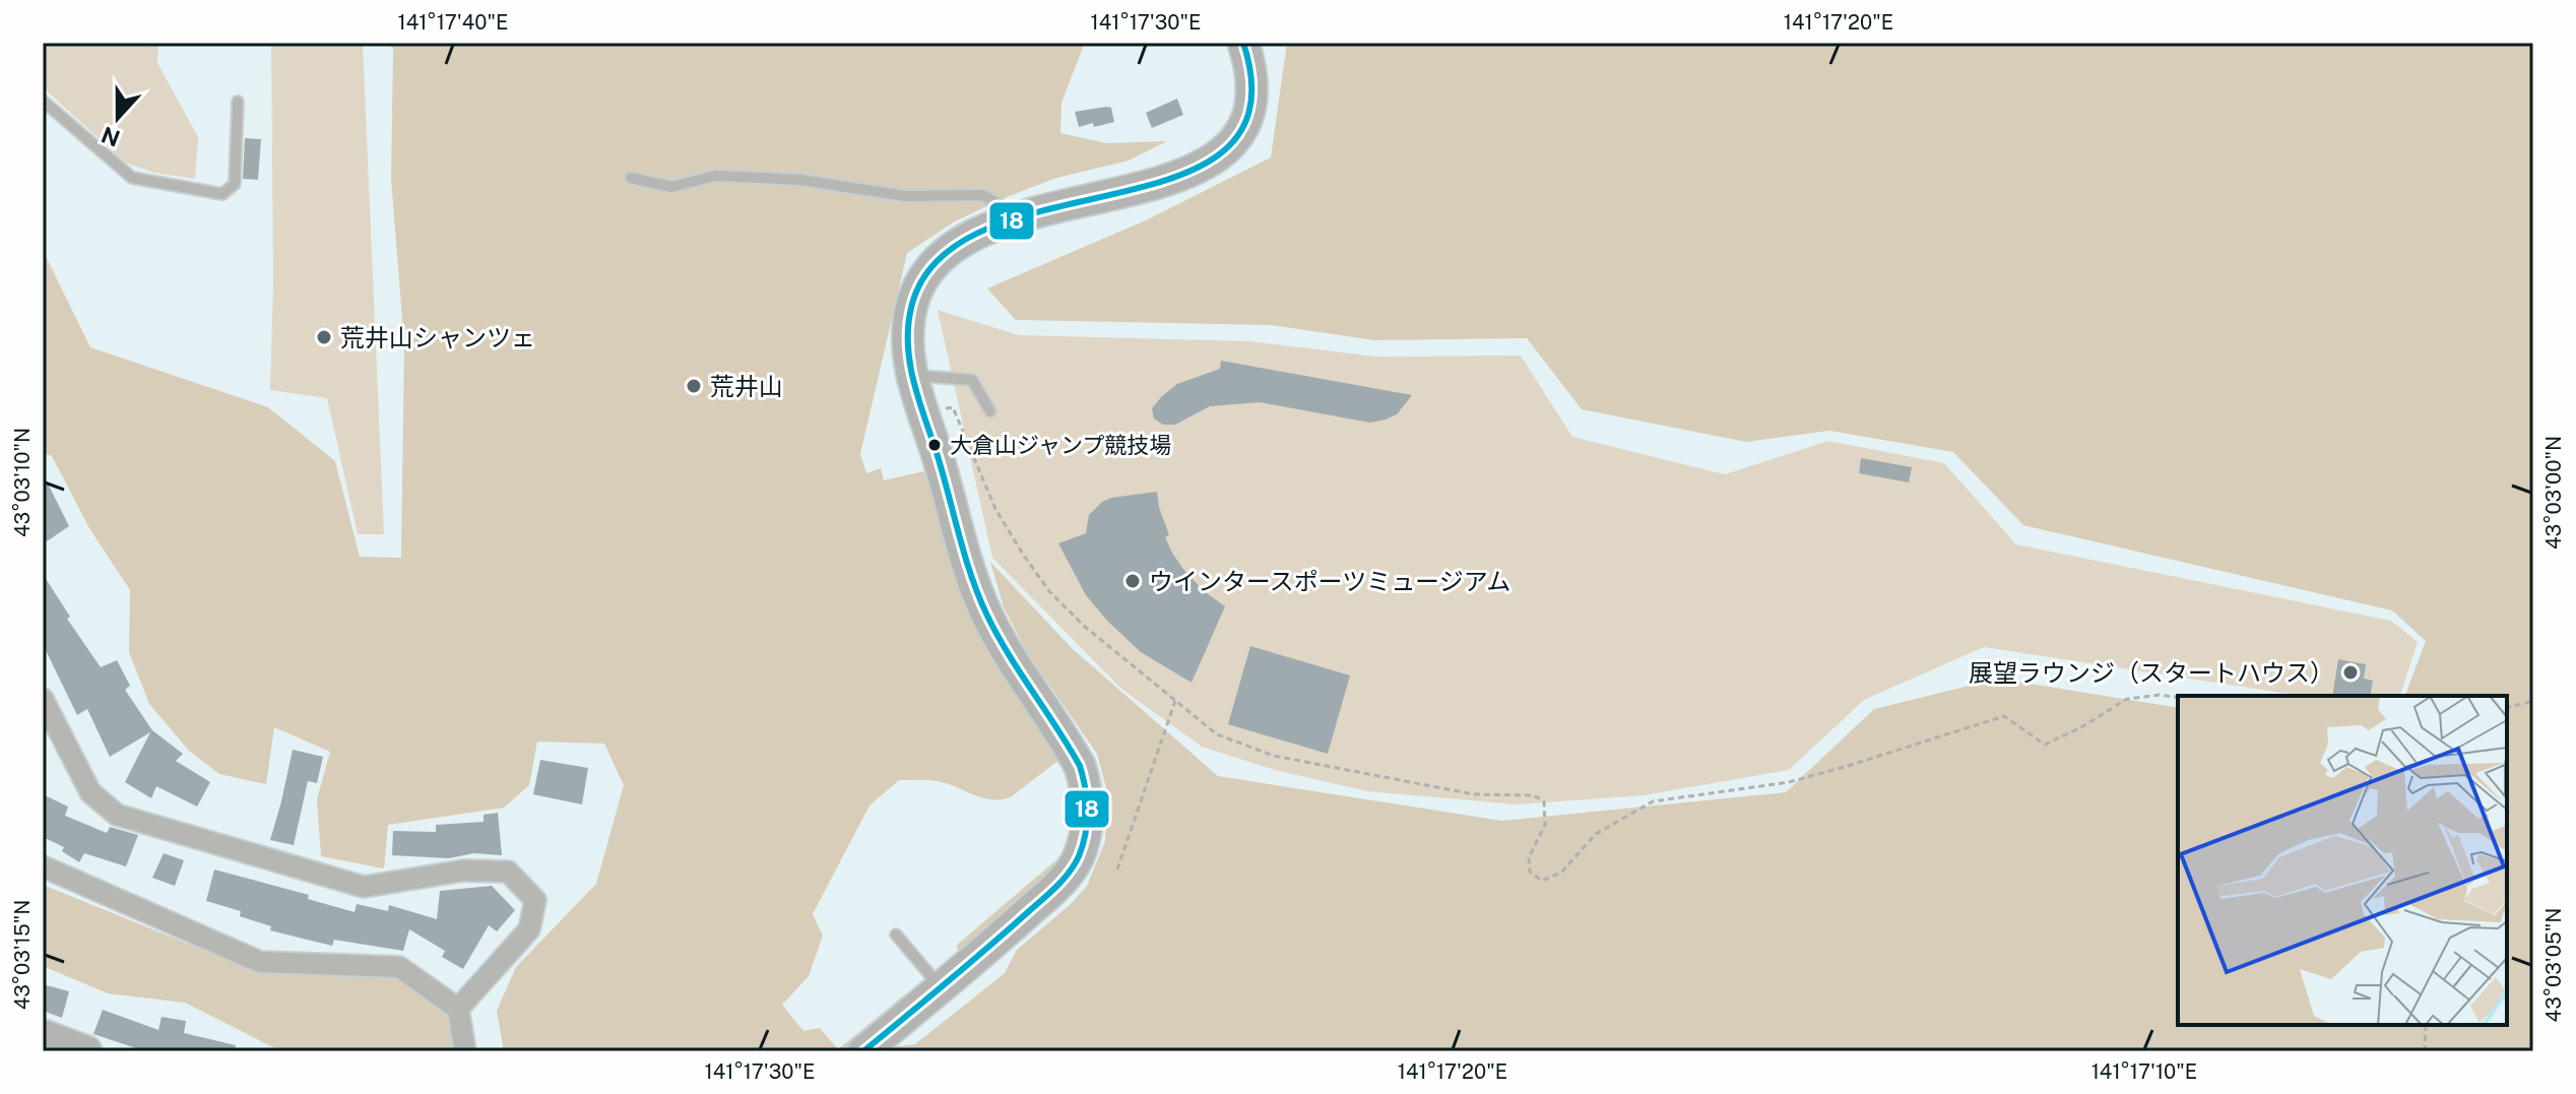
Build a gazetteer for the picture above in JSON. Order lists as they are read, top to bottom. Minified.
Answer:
{"places":["荒井山シャンツェ","荒井山","大倉山ジャンプ競技場","ウインタースポーツミュージアム","展望ラウンジ（スタートハウス）"],"lines":["transit line 18"],"north":"bottom","coordinates":["141°17'40\"E","141°17'30\"E","141°17'20\"E","43°03'10\"N","43°03'00\"N","43°03'15\"N","43°03'05\"N","141°17'10\"E"]}
